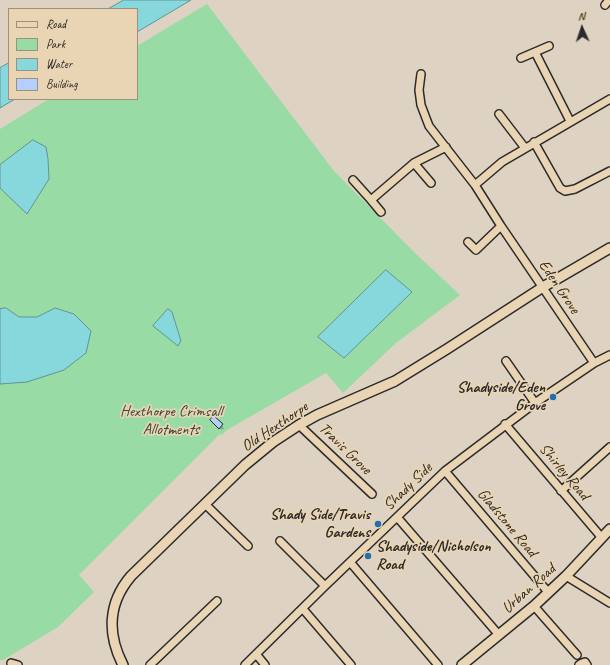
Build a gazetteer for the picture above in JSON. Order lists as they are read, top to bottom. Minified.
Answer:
{"streets":{"street":["Eden Grove","Old Hexthorpe","Travis Grove","Shirley Road","Shady Side","Gladstone Road","Urban Road"]},"crossings":[["Eden Grove","Old Hexthorpe"],["Eden Grove","Shady Side"],["Old Hexthorpe","Travis Grove"],["Shirley Road","Shady Side"],["Shirley Road","Urban Road"],["Shady Side","Gladstone Road"],["Gladstone Road","Urban Road"]],"parks":["Hexthorpe Crimsall Allotments"],"places":["Shadyside/Eden Grove","Shady Side/Travis Gardens","Shadyside/Nicholson Road"],"legend":["Road","Park","Water","Building"],"north":"top"}
